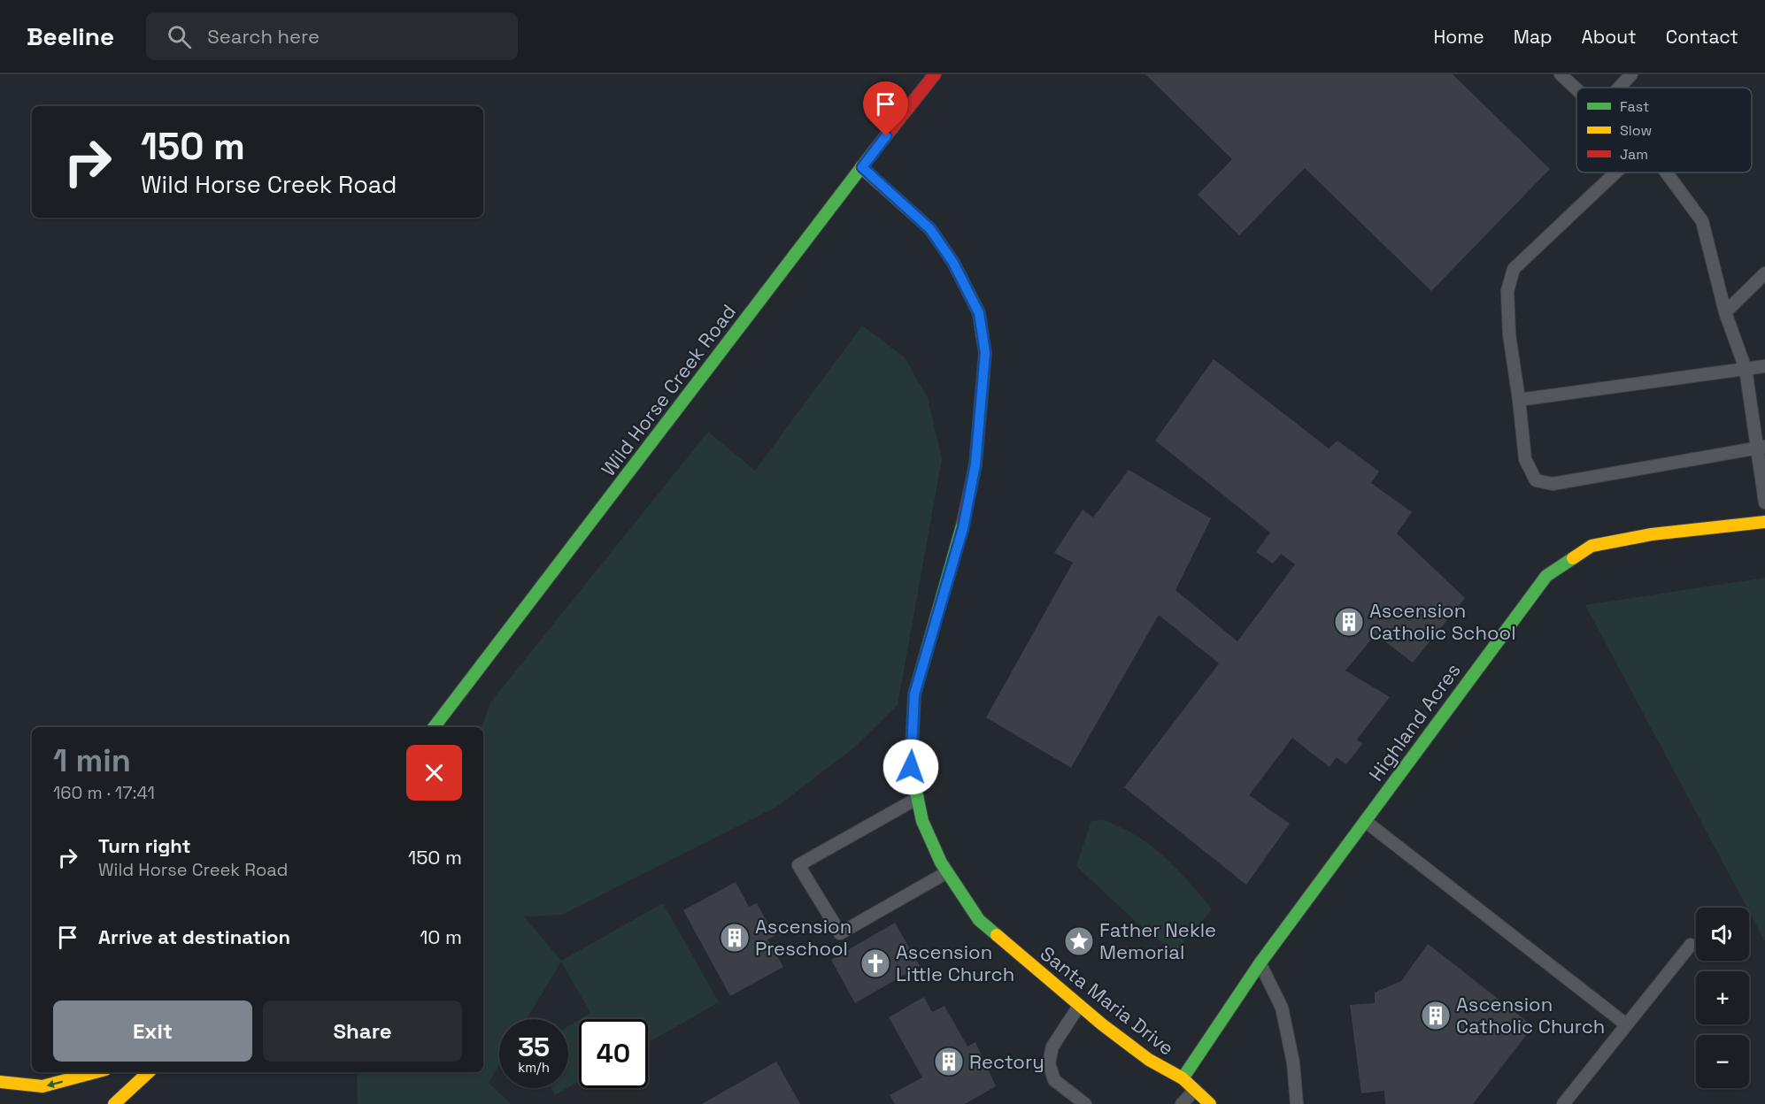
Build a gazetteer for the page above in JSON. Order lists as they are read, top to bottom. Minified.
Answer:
{"streets":{"street":["Wild Horse Creek Road","Highland Acres","Santa Maria Drive"]},"crossings":[["Wild Horse Creek Road","Santa Maria Drive"],["Highland Acres","Santa Maria Drive"]],"places":{"building":["Ascension Catholic School","Ascension Preschool","Ascension Catholic Church","Rectory"],"place":["Father Nekle Memorial"],"church":["Ascension Little Church"]},"legend":["Fast","Slow","Jam"],"page":{"header":"Beeline","search":"Search here","nav":["Home","Map","About","Contact"],"turn":["150 m","Wild Horse Creek Road"],"heading":["1 min","160 m · 17:41"],"list":[{"name":"Turn right","note":"Wild Horse Creek Road","value":"150 m"},{"name":"Arrive at destination","value":"10 m"}],"map_buttons":["+","−"],"buttons":["Exit","Share"],"speed":"35 km/h","limit":"40"}}
